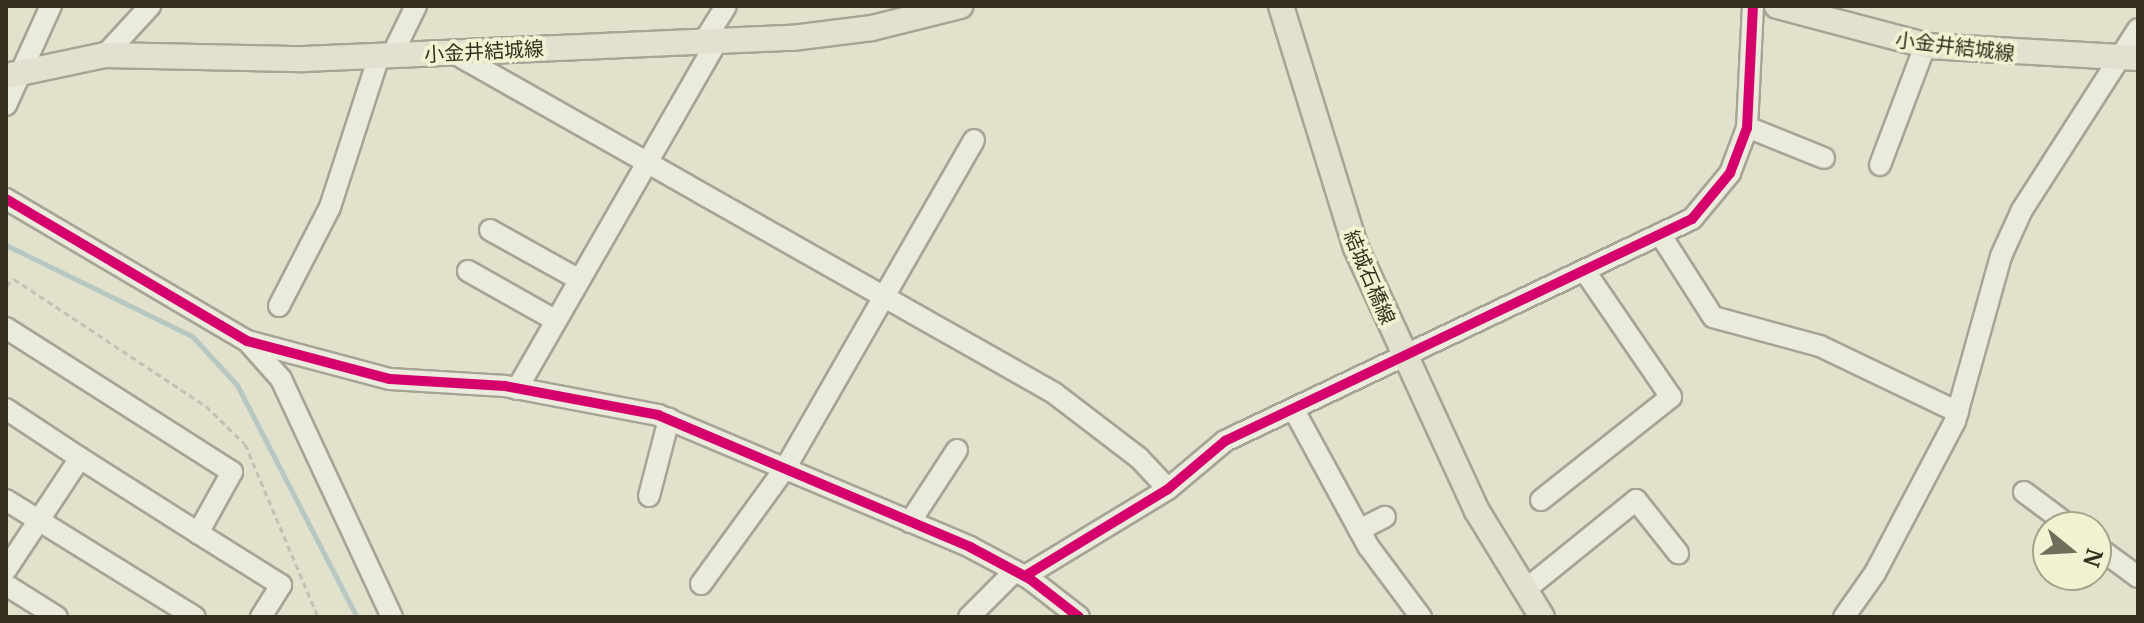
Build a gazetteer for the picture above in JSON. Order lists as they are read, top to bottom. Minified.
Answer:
{"streets":{"main road":["小金井結城線","結城石橋線"]},"north":"right"}
